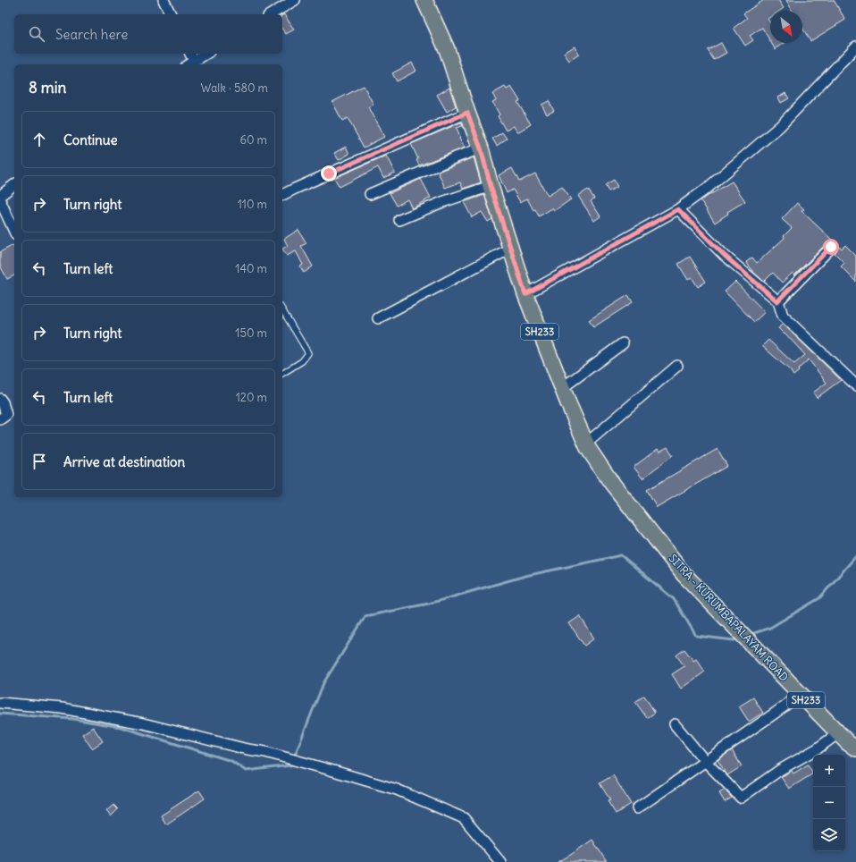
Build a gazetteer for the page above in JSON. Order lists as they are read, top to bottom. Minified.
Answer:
{"streets":{"main road":["SH233","SITRA - KURUMBAPALAYAM ROAD"]},"north":"bottom right","page":{"search":"Search here","heading":["8 min","Walk · 580 m"],"list":[["Continue","60 m"],["Turn right","110 m"],["Turn left","140 m"],["Turn right","150 m"],["Turn left","120 m"],"Arrive at destination"],"map_buttons":["+","−"]}}
